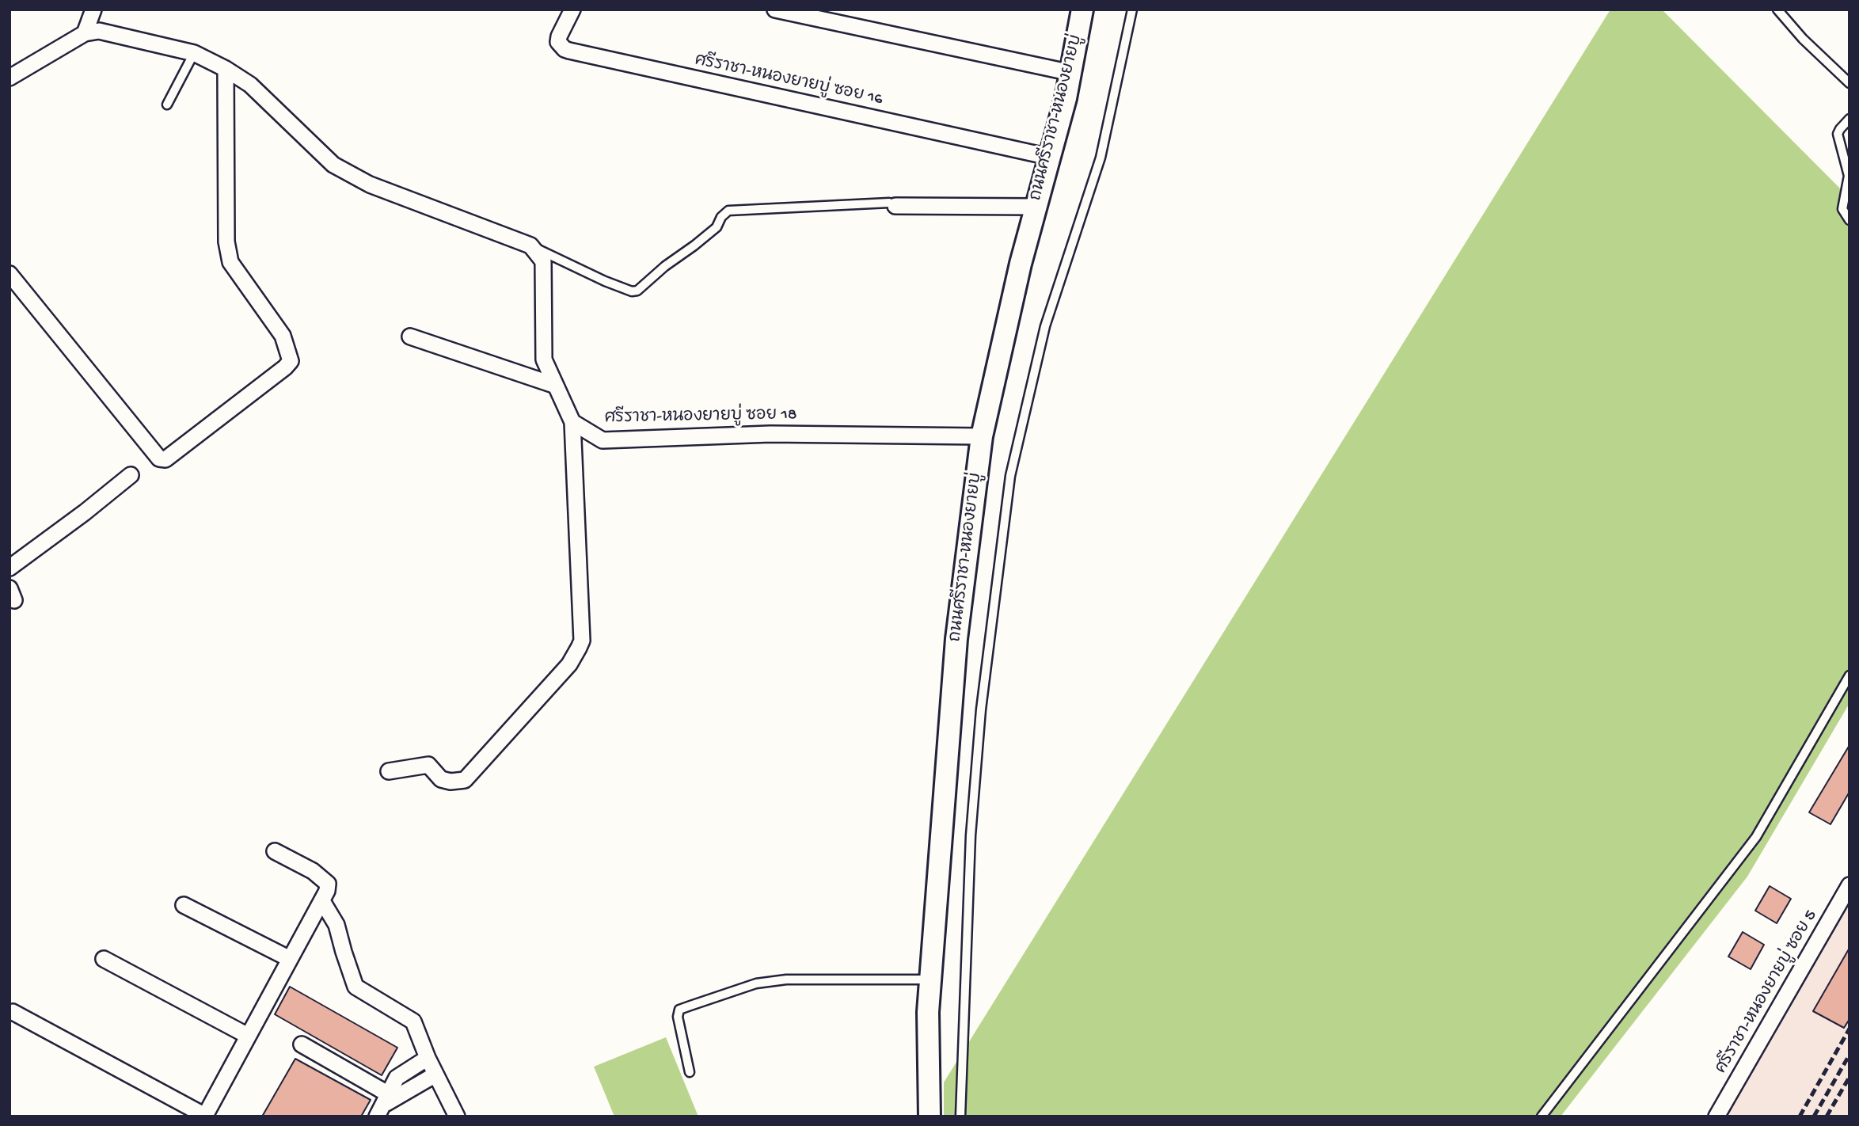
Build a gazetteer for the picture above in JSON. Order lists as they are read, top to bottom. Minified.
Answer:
{"streets":{"main road":["ถนนศรีราชา-หนองยายบู่"],"street":["ศรีราชา-หนองยายบู่ ซอย 16","ศรีราชา-หนองยายบู่ ซอย 18","ศรีราชา-หนองยายบู่ ซอย 5"]},"crossings":[["ศรีราชา-หนองยายบู่ ซอย 16","ถนนศรีราชา-หนองยายบู่"],["ถนนศรีราชา-หนองยายบู่","ศรีราชา-หนองยายบู่ ซอย 18"]]}
